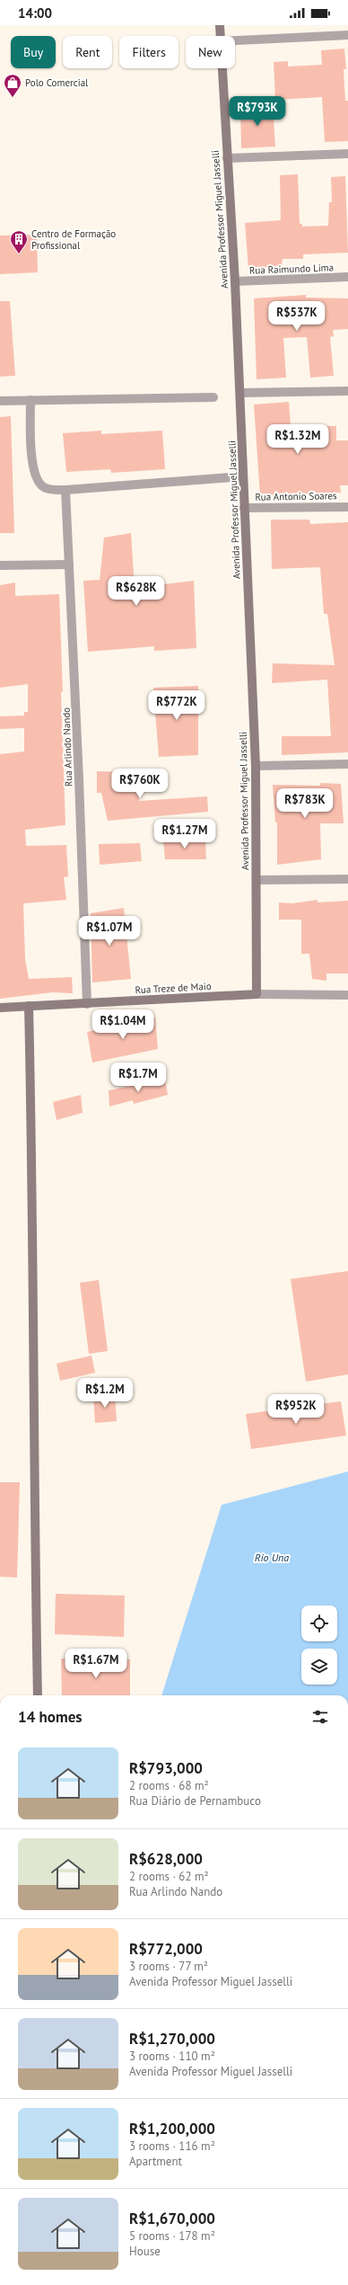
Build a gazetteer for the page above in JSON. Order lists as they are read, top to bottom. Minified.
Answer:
{"streets":{"street":["Avenida Professor Miguel Jasselli","Rua Raimundo Lima","Rua Antonio Soares","Rua Arlindo Nando","Rua Treze de Maio"]},"crossings":[["Avenida Professor Miguel Jasselli","Rua Raimundo Lima"],["Avenida Professor Miguel Jasselli","Rua Antonio Soares"],["Avenida Professor Miguel Jasselli","Rua Treze de Maio"],["Rua Arlindo Nando","Rua Treze de Maio"]],"water":["Rio Una"],"places":{"shop":["Polo Comercial"],"building":["Centro de Formação Profissional"]},"page":{"status":"14:00","chip":["Buy","Rent","Filters","New"],"price":["R$793K","R$537K","R$1.32M","R$628K","R$772K","R$760K","R$783K","R$1.27M","R$1.07M","R$1.04M","R$1.7M","R$1.2M","R$952K","R$1.67M"],"heading":"14 homes","list":[{"name":"R$793,000","note":"2 rooms · 68 m² · Rua Diário de Pernambuco"},{"name":"R$628,000","note":"2 rooms · 62 m² · Rua Arlindo Nando"},{"name":"R$772,000","note":"3 rooms · 77 m² · Avenida Professor Miguel Jasselli"},{"name":"R$1,270,000","note":"3 rooms · 110 m² · Avenida Professor Miguel Jasselli"},{"name":"R$1,200,000","note":"3 rooms · 116 m² · Apartment"},{"name":"R$1,670,000","note":"5 rooms · 178 m² · House"}]}}
